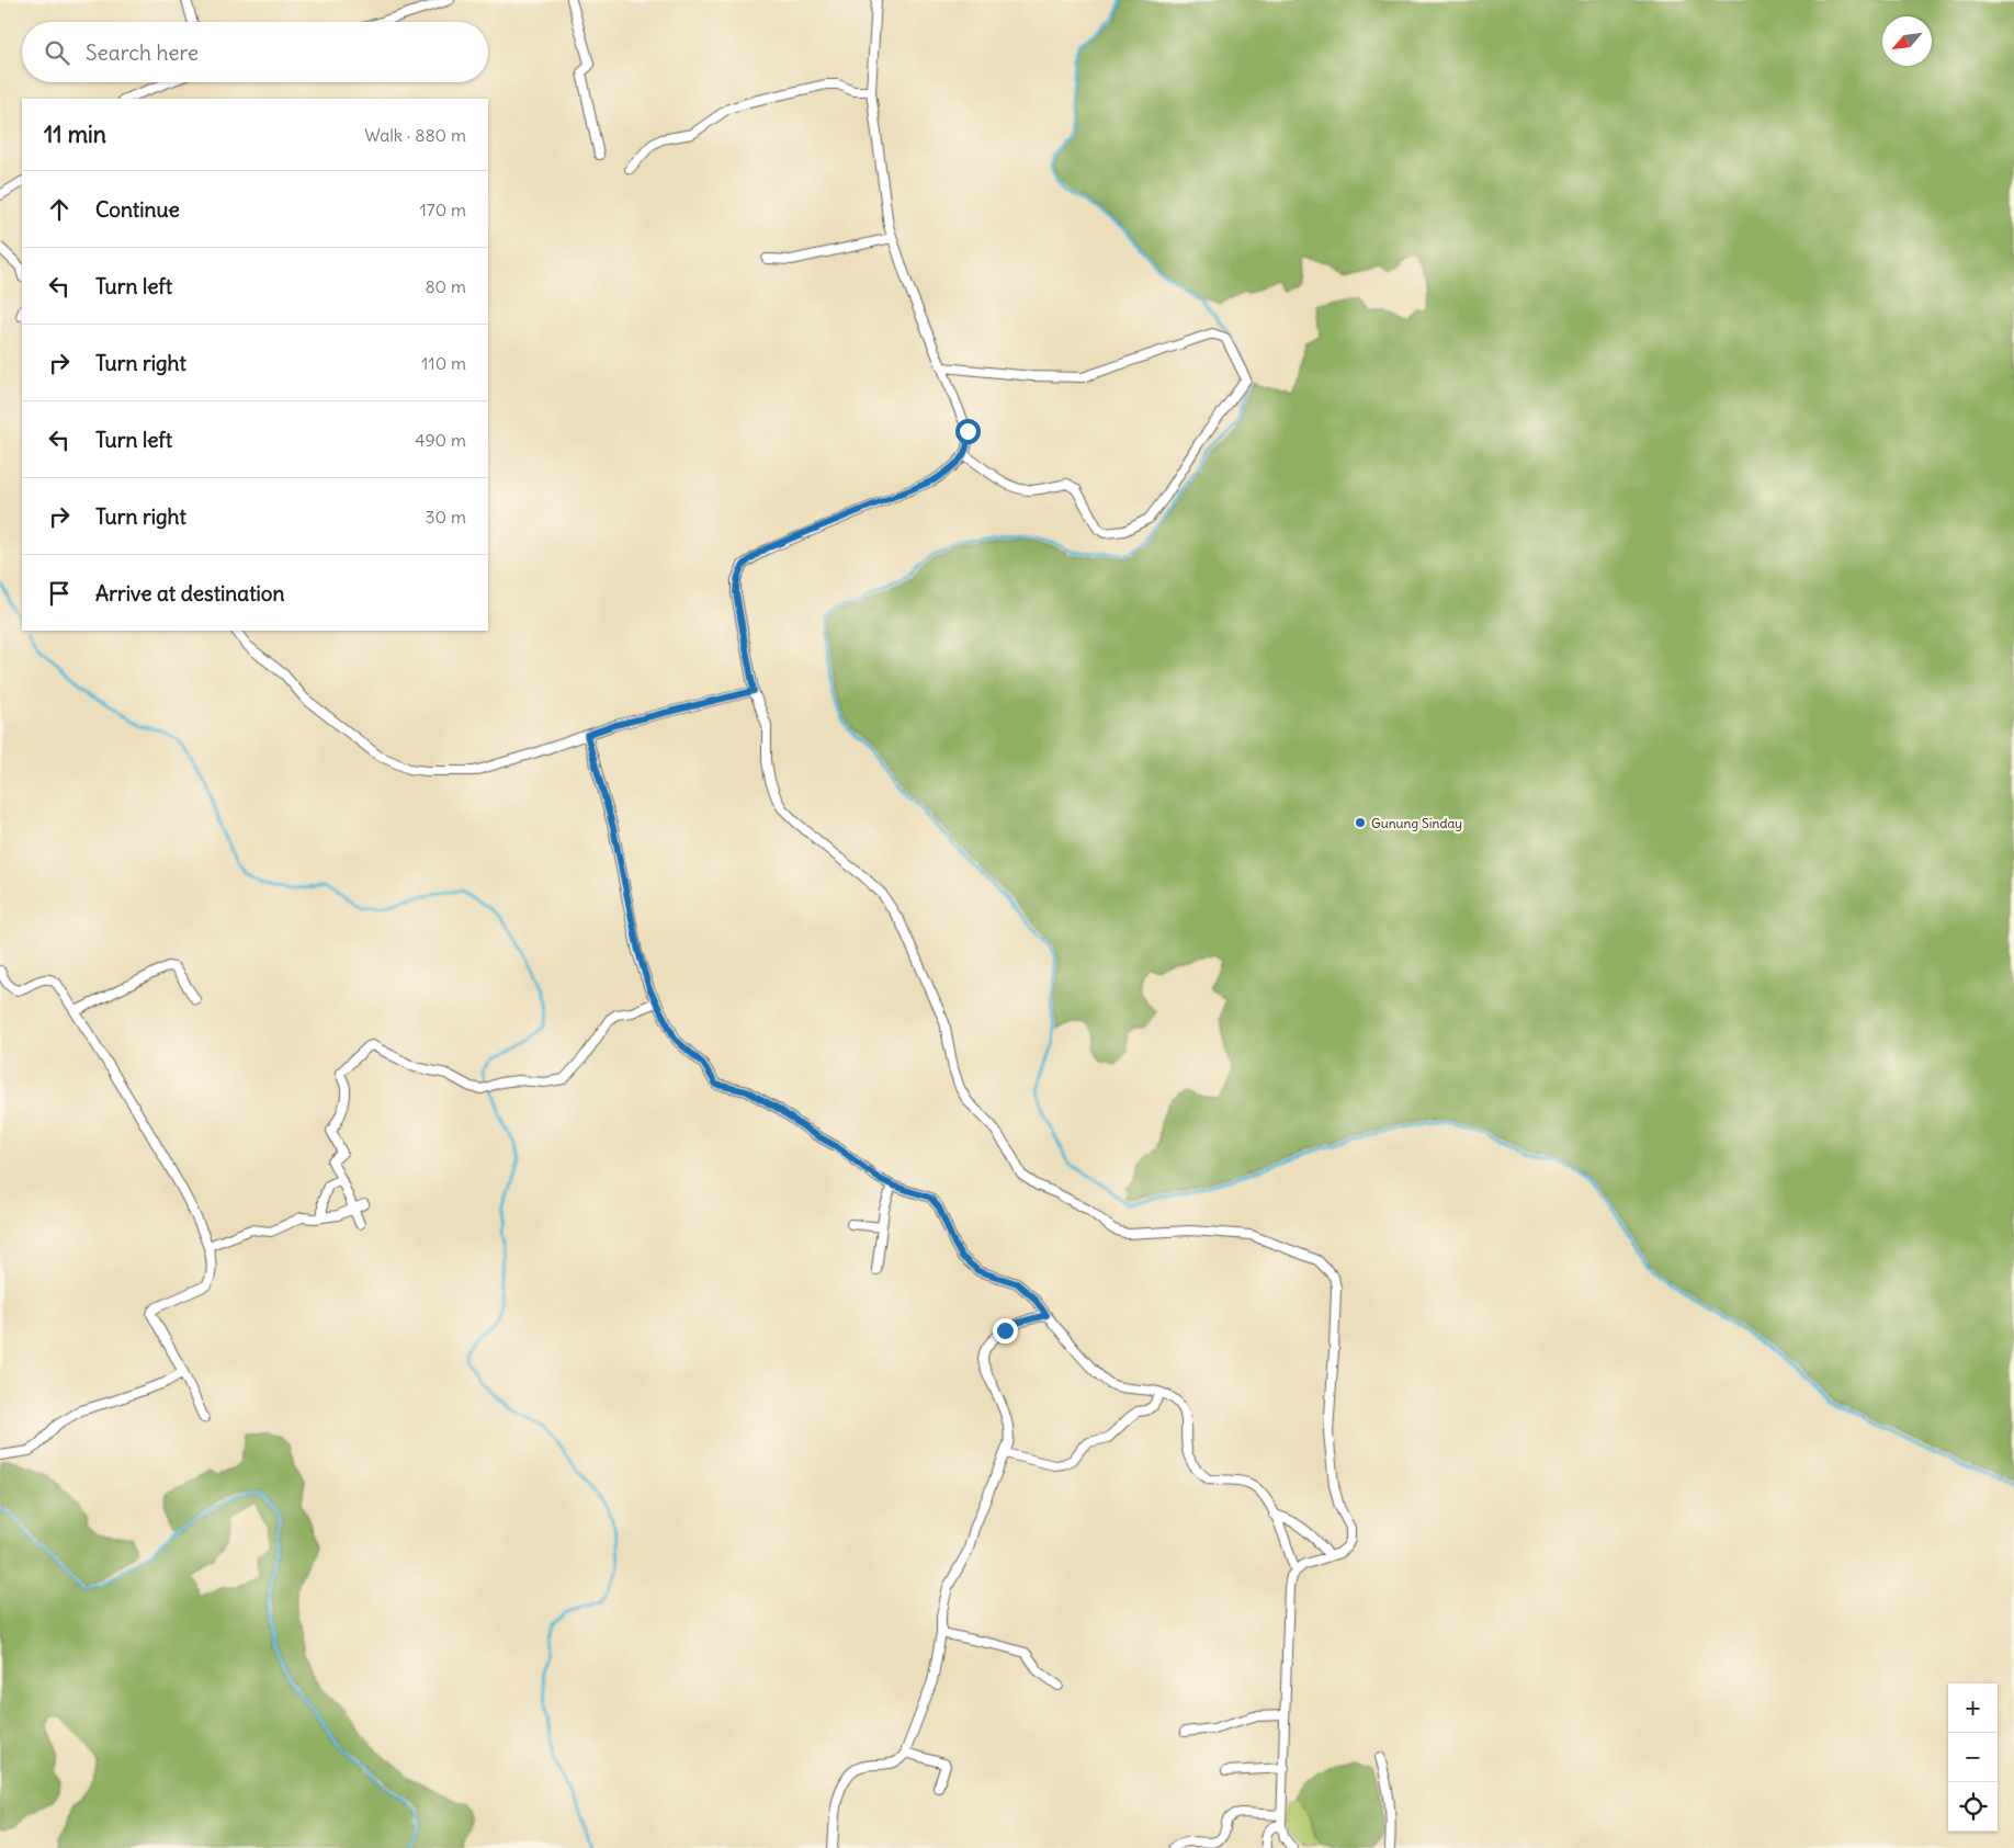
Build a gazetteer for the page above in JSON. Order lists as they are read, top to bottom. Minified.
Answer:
{"places":["Gunung Sinday"],"north":"bottom left","page":{"search":"Search here","heading":["11 min","Walk · 880 m"],"list":[["Continue","170 m"],["Turn left","80 m"],["Turn right","110 m"],["Turn left","490 m"],["Turn right","30 m"],"Arrive at destination"],"map_buttons":["+","−"]}}
